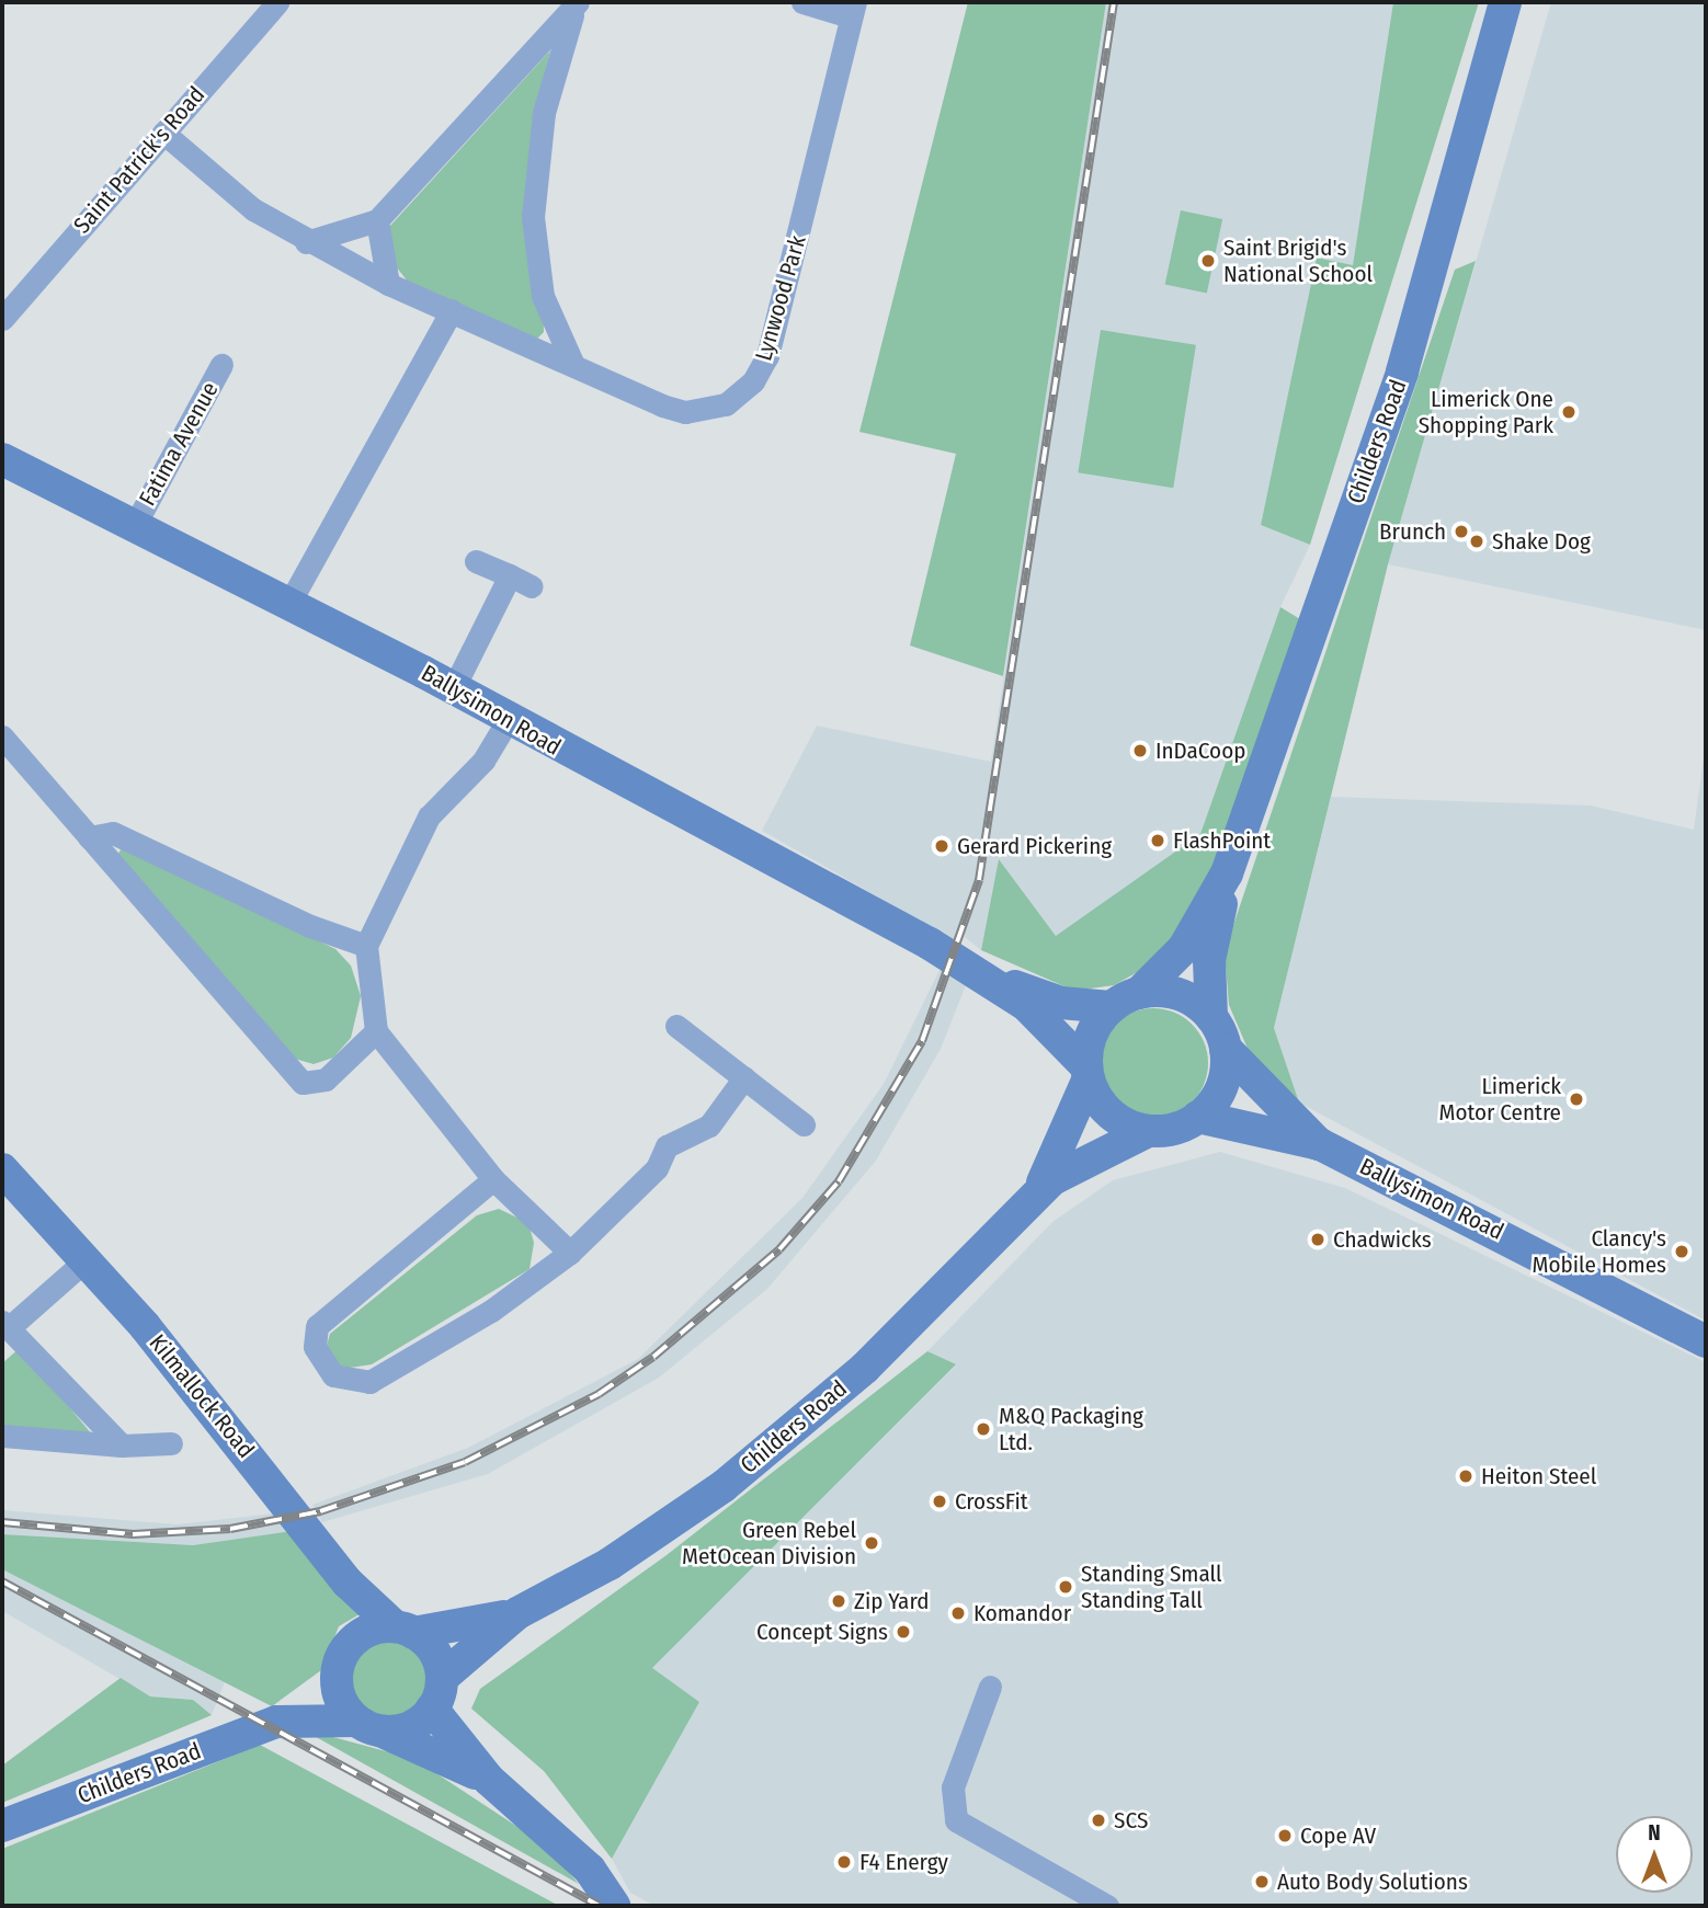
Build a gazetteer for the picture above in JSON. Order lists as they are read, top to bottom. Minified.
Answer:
{"streets":{"main road":["Childers Road","Ballysimon Road","Kilmallock Road"],"street":["Saint Patrick's Road","Lynwood Park","Fatima Avenue"]},"crossings":[["Saint Patrick's Road","Lynwood Park"],["Childers Road","Ballysimon Road"],["Childers Road","Kilmallock Road"],["Fatima Avenue","Ballysimon Road"]],"places":["Saint Brigid's National School","Limerick One Shopping Park","Brunch","Shake Dog","InDaCoop","FlashPoint","Gerard Pickering","Limerick Motor Centre","Chadwicks","Clancy's Mobile Homes","M&Q Packaging Ltd.","Heiton Steel","CrossFit","Green Rebel MetOcean Division","Standing Small Standing Tall","Zip Yard","Komandor","Concept Signs","SCS","Cope AV","F4 Energy","Auto Body Solutions"],"north":"top"}
